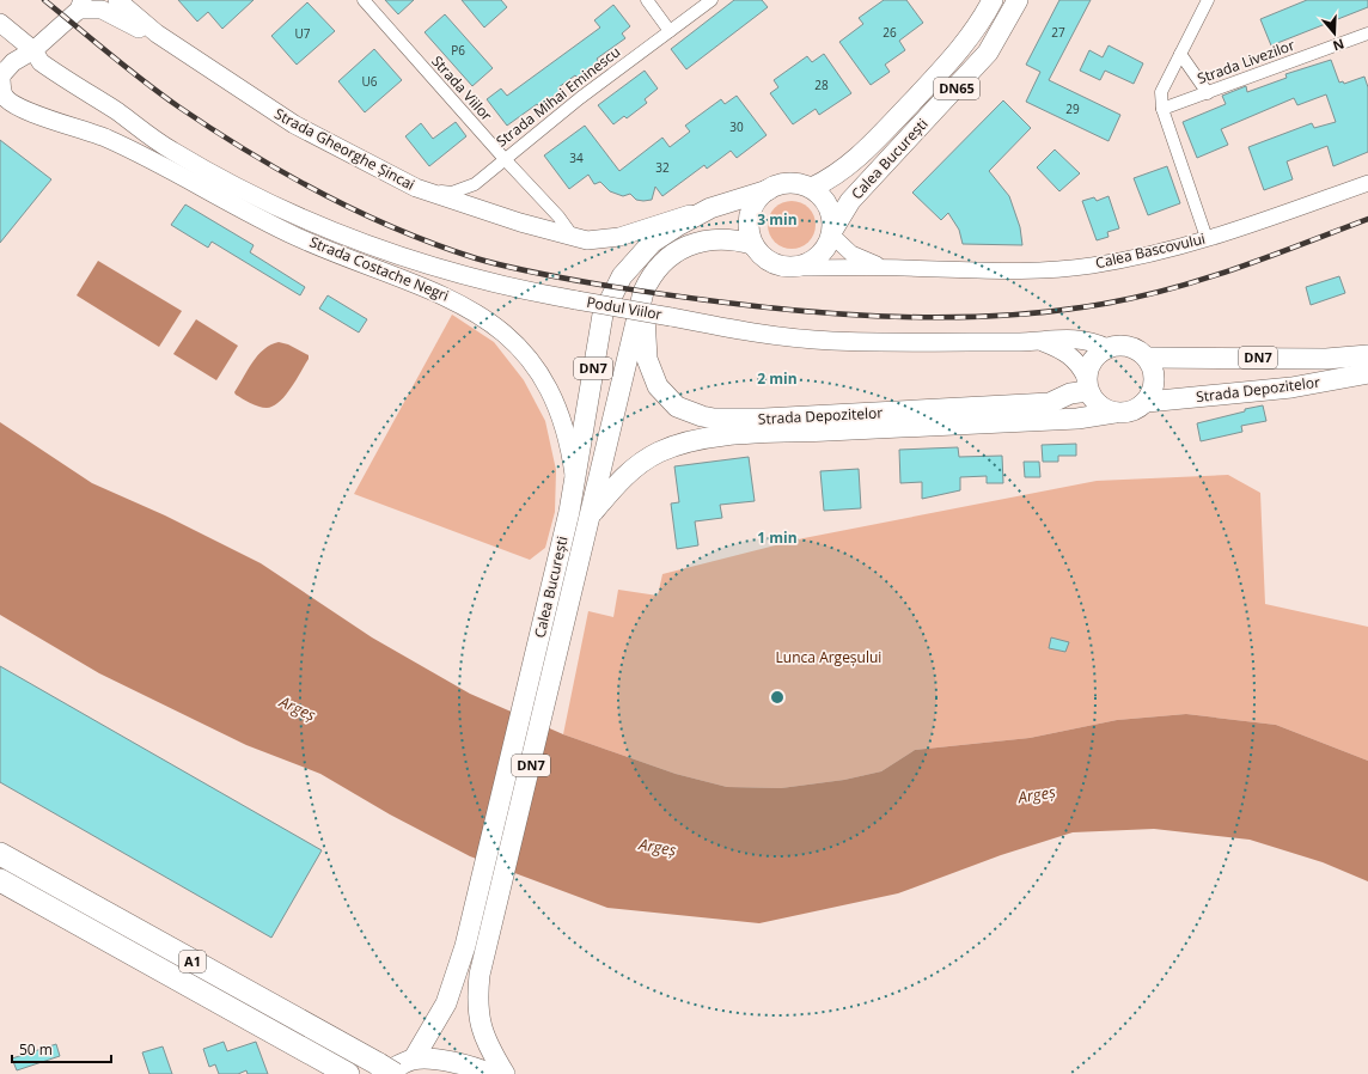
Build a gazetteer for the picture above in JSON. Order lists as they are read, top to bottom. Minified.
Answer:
{"streets":{"highway":["A1"],"main road":["DN65","Strada Gheorghe Șincai","Calea București","Strada Costache Negri","Podul Viilor","DN7","Strada Depozitelor"],"street":["Strada Livezilor","Strada Viilor","Strada Mihai Eminescu","Calea Bascovului"]},"crossings":[["Strada Viilor","Strada Mihai Eminescu"],["Strada Viilor","Strada Gheorghe Șincai"],["Strada Mihai Eminescu","Strada Gheorghe Șincai"],["Strada Gheorghe Șincai","Calea București"],["Calea București","Calea Bascovului"],["Calea București","Strada Costache Negri"],["Calea București","DN7"],["Calea București","Strada Depozitelor"],["Calea Bascovului","DN7"],["Strada Costache Negri","Podul Viilor"],["DN7","Strada Depozitelor"]],"water":["Argeș"],"parks":["Lunca Argeșului"],"house_numbers":["26","27","U7","P6","U6","28","29","30","34","32"],"scale_bar":"50 m","north":"bottom","rings":["3 min","2 min","1 min"]}
